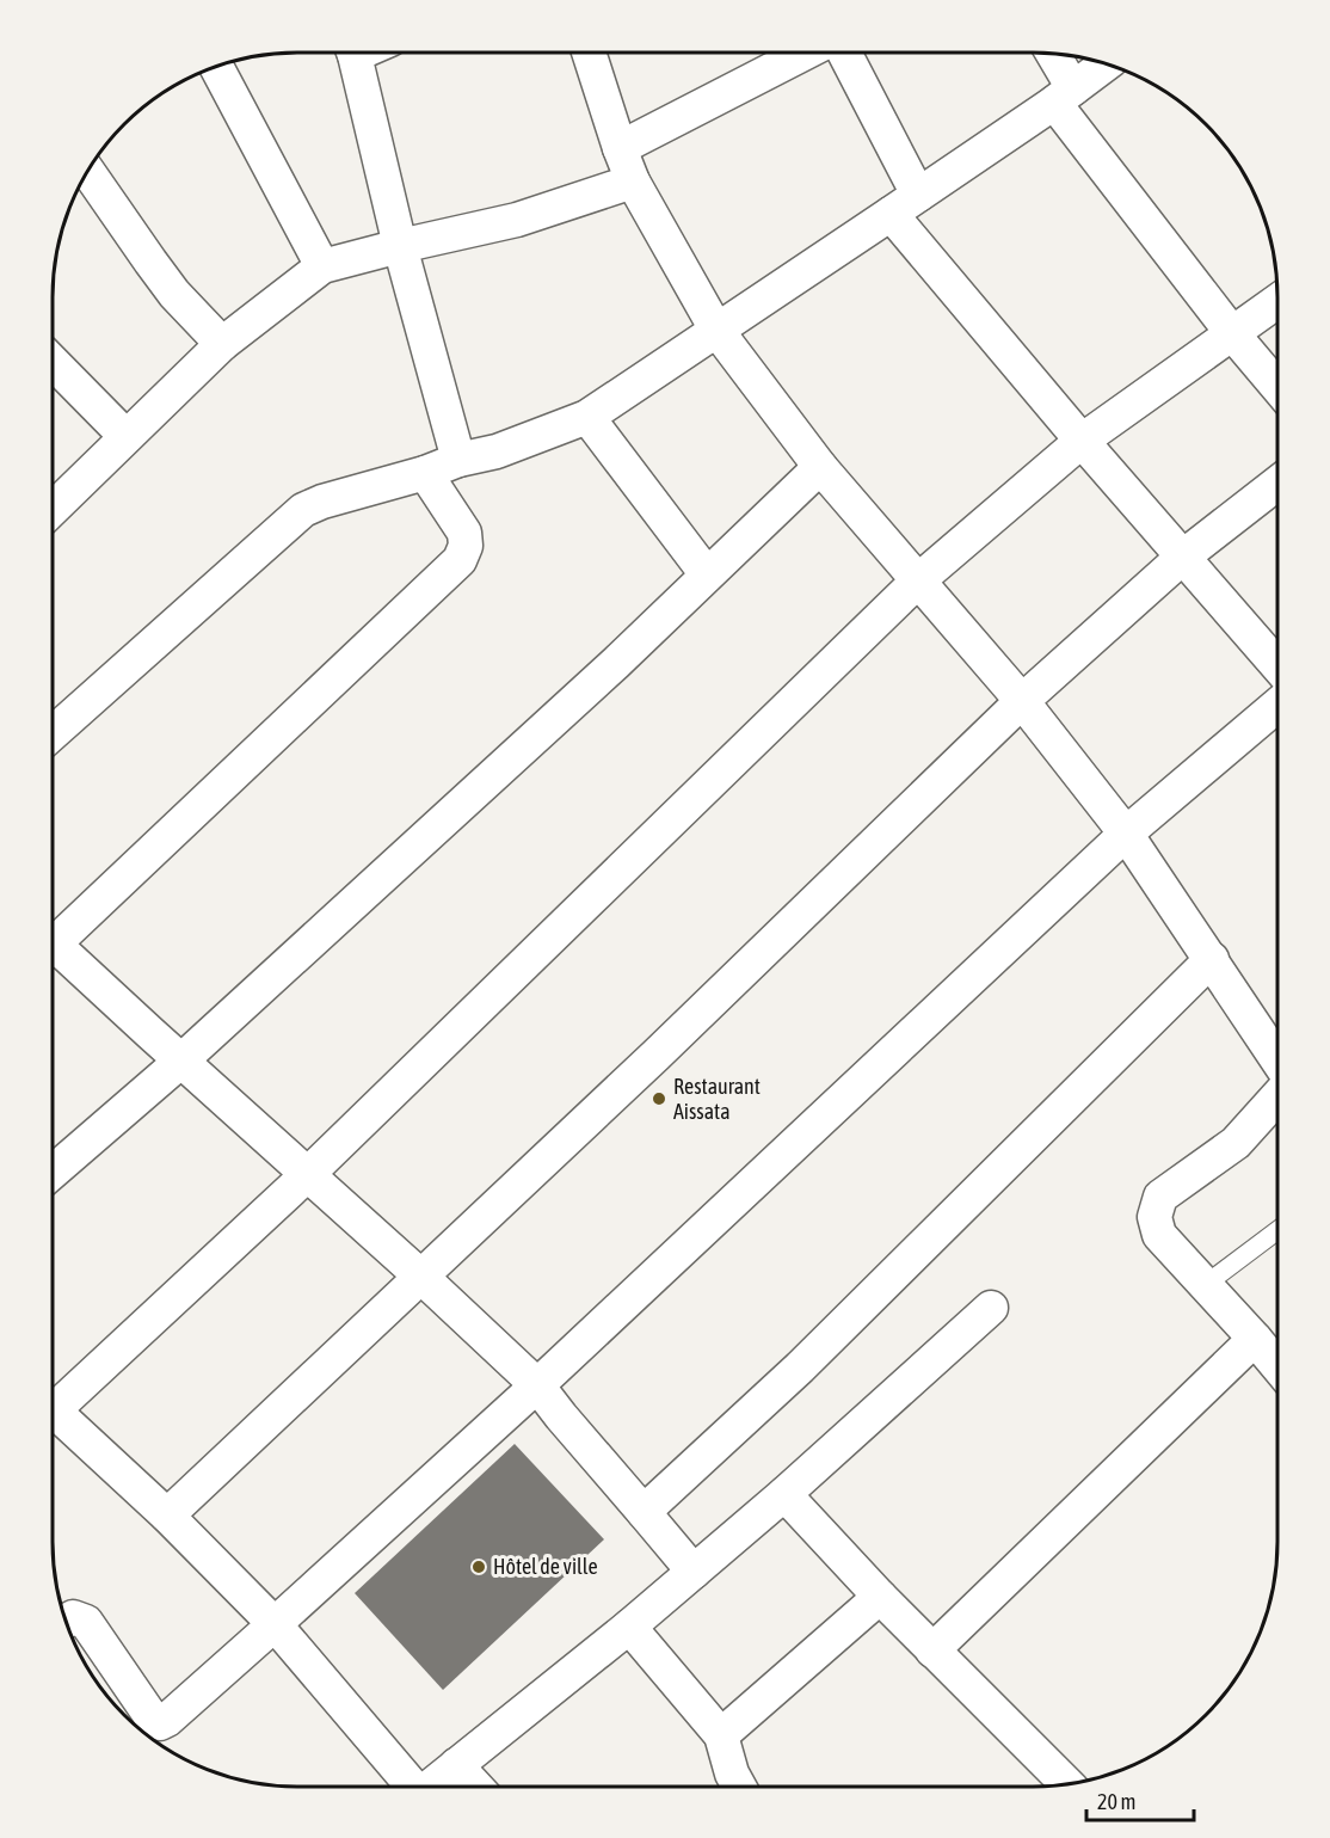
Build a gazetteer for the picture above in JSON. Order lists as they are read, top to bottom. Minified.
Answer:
{"places":["Restaurant Aissata","Hôtel de ville"],"scale_bar":"20 m"}
